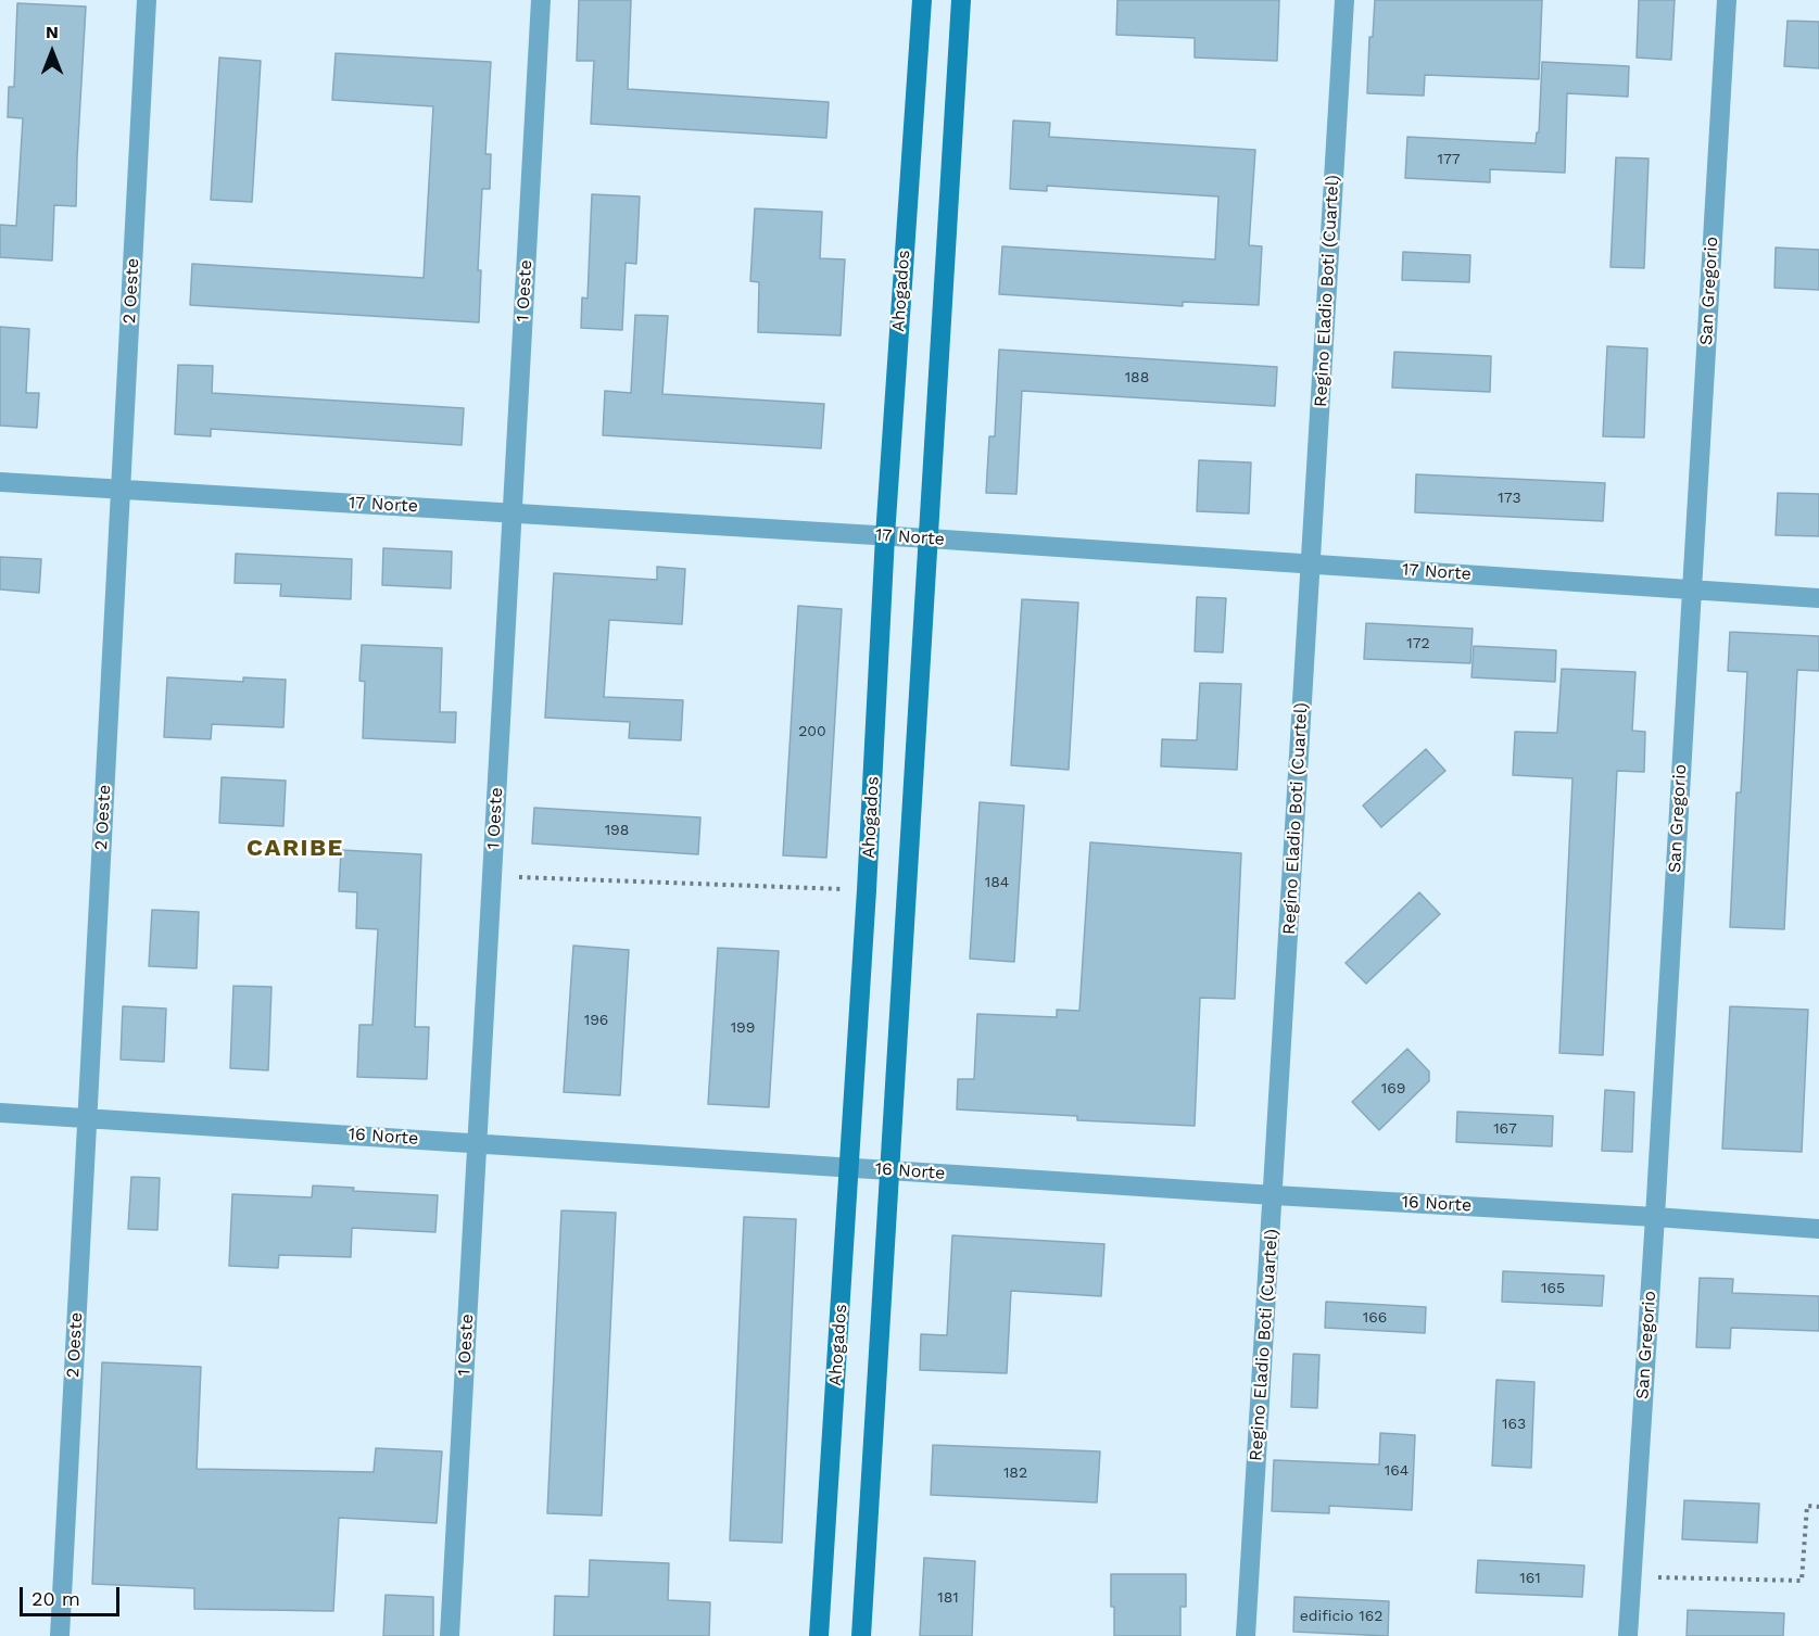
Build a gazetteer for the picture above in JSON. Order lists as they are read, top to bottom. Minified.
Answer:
{"streets":{"main road":["Ahogados"],"street":["2 Oeste","1 Oeste","Regino Eladio Boti (Cuartel)","San Gregorio","17 Norte","16 Norte"]},"crossings":[["2 Oeste","17 Norte"],["2 Oeste","16 Norte"],["1 Oeste","17 Norte"],["1 Oeste","16 Norte"],["Ahogados","17 Norte"],["Ahogados","16 Norte"],["Regino Eladio Boti (Cuartel)","17 Norte"],["Regino Eladio Boti (Cuartel)","16 Norte"],["San Gregorio","17 Norte"],["San Gregorio","16 Norte"]],"districts":["CARIBE"],"house_numbers":["177","188","173","172","200","198","184","196","199","169","167","165","166","163","164","182","161","181","edificio 162"],"scale_bar":"20 m","north":"top"}
